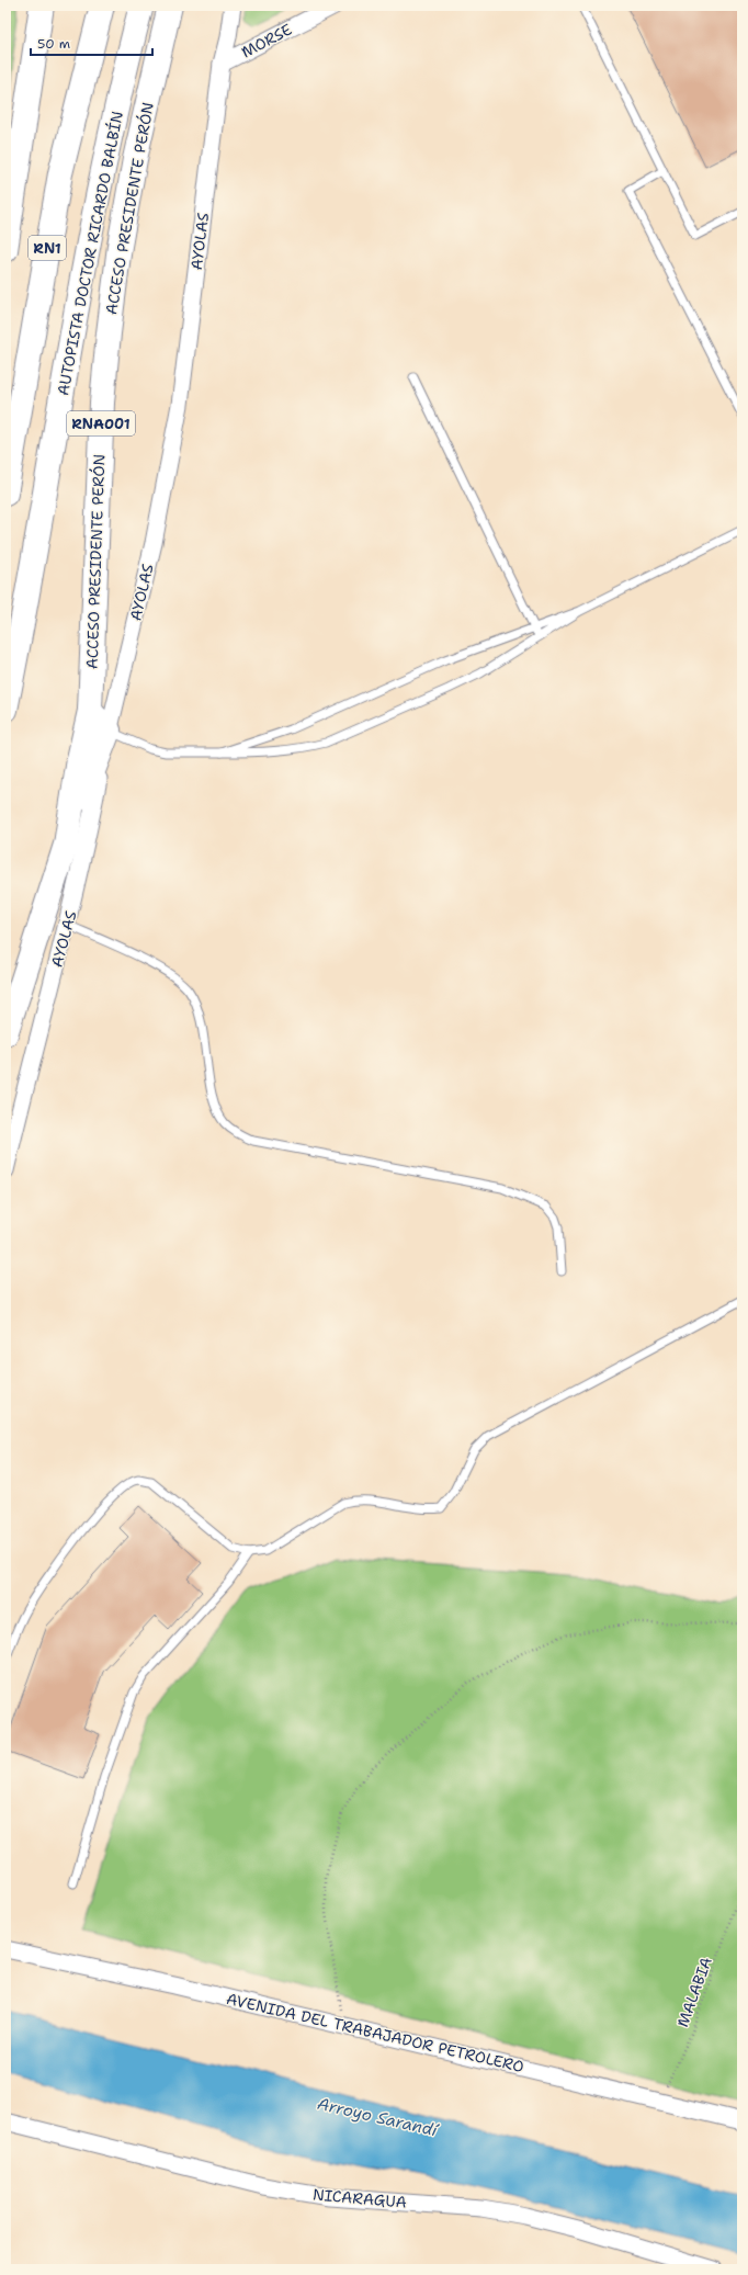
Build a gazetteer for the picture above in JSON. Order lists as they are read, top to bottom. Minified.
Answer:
{"streets":{"highway":["ACCESO PRESIDENTE PERÓN","RN1","AUTOPISTA DOCTOR RICARDO BALBÍN","RNA001"],"street":["MORSE","AYOLAS","AVENIDA DEL TRABAJADOR PETROLERO","NICARAGUA"],"path":["MALABIA"]},"crossings":[["MORSE","AYOLAS"],["MALABIA","AVENIDA DEL TRABAJADOR PETROLERO"]],"water":["Arroyo Sarandí"],"scale_bar":"50 m"}
